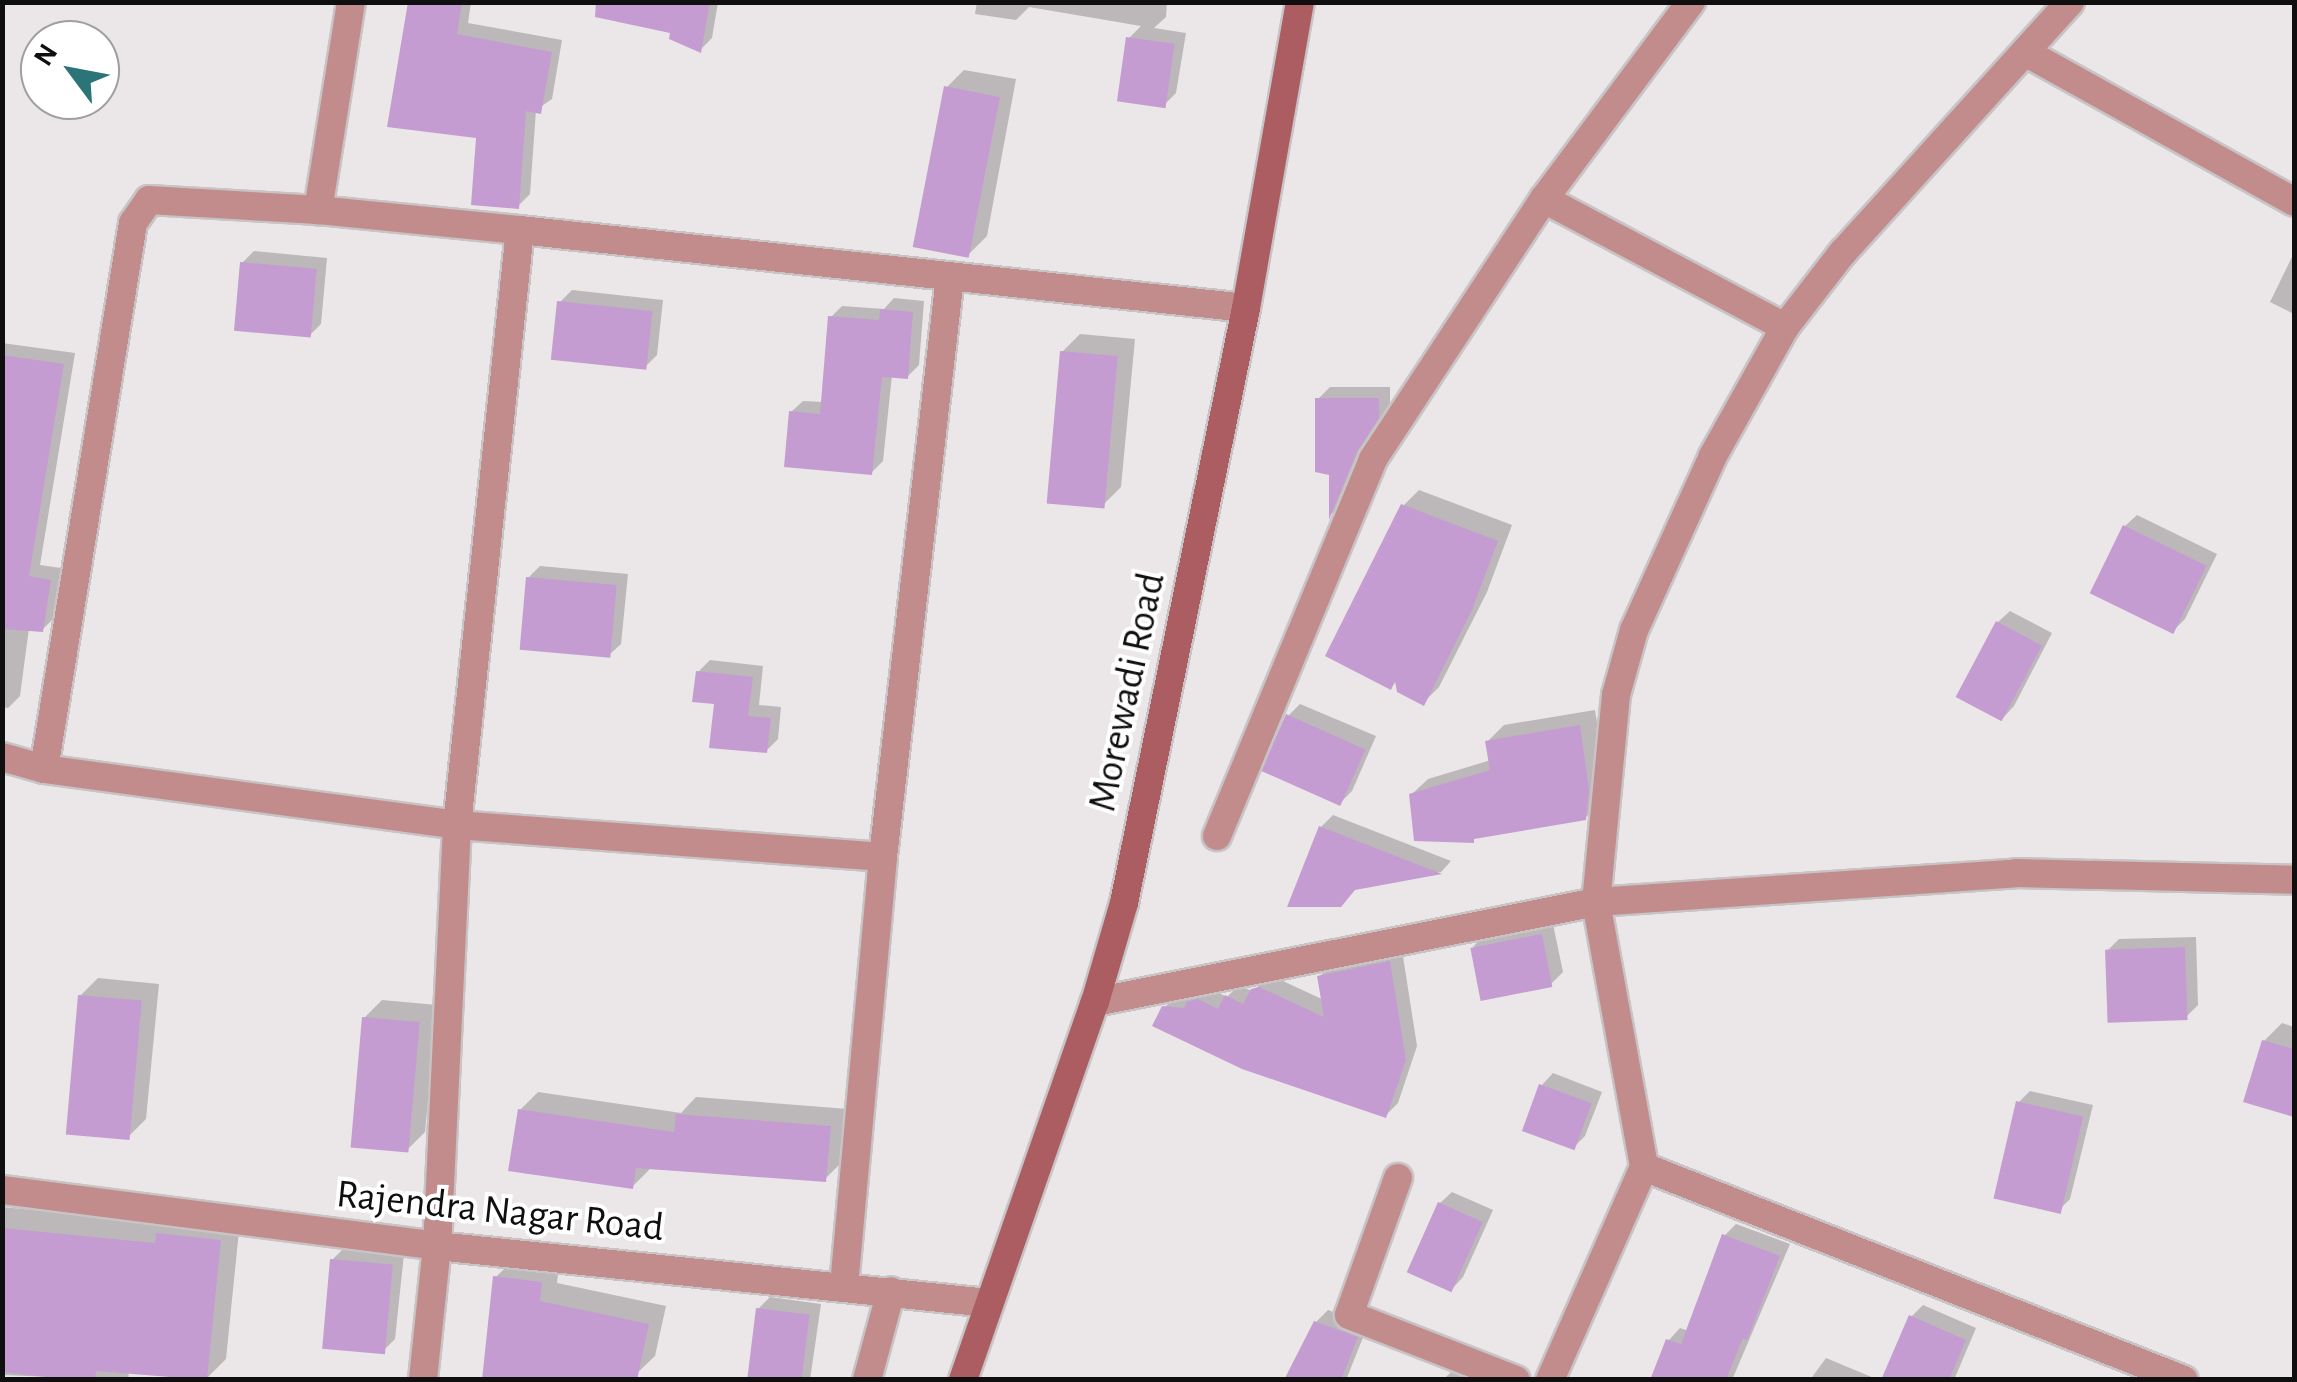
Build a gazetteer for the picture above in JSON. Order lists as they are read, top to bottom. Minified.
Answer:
{"streets":{"main road":["Morewadi Road"],"street":["Rajendra Nagar Road"]},"crossings":[["Morewadi Road","Rajendra Nagar Road"]],"north":"top left"}
